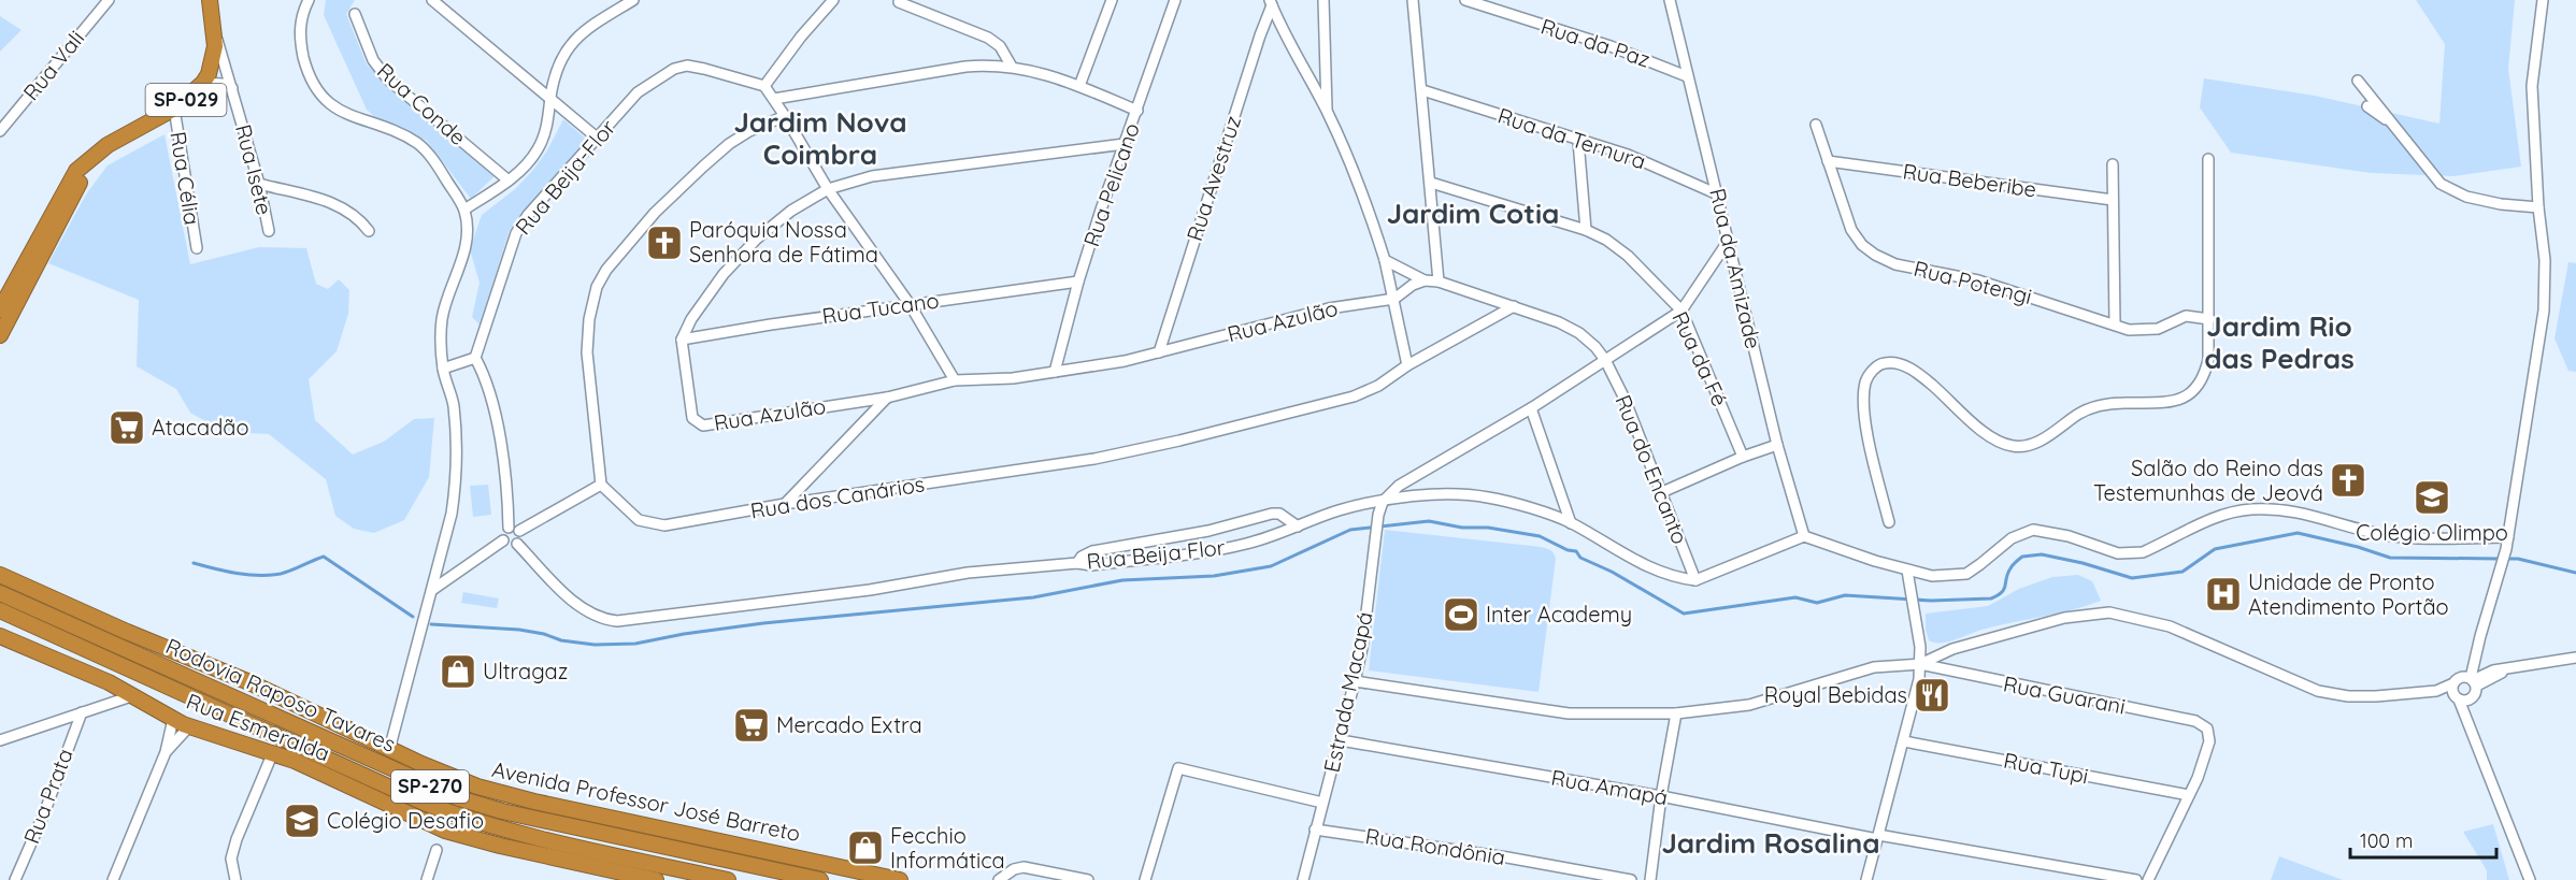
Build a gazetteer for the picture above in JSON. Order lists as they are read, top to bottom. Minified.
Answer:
{"streets":{"highway":["SP-029","Rodovia Raposo Tavares","Rua Esmeralda","SP-270","Avenida Professor José Barreto"],"street":["Rua da Paz","Rua Vali","Rua Conde","Rua da Ternura","Rua Isete","Rua Beija-Flor","Rua Célia","Rua Avestruz","Rua Beberibe","Rua Pelicano","Rua da Amizade","Rua Potengi","Rua Tucano","Rua Azulão","Rua da Fé","Rua do Encanto","Rua dos Canários","Rua Beija Flor","Estrada Macapá","Rua Guarani","Rua Tupi","Rua Amapá","Rua Prata","Rua Rondônia"]},"crossings":[["Rua da Paz","Rua da Amizade"],["SP-029","Rua Isete"],["SP-029","Rua Célia"],["Rua da Ternura","Rua da Amizade"],["Rua Avestruz","Rua Azulão"],["Rua Beberibe","Rua Potengi"],["Rua Pelicano","Rua Tucano"],["Rua Pelicano","Rua Azulão"],["Rua da Amizade","Rua Beija Flor"],["Rua Tucano","Rua Azulão"],["Rua Azulão","Rua do Encanto"],["Rua da Fé","Rua Beija Flor"],["Rua do Encanto","Rua dos Canários"],["Rua do Encanto","Rua Beija Flor"],["Rua Beija Flor","Estrada Macapá"],["Estrada Macapá","Rua Amapá"],["Estrada Macapá","Rua Rondônia"],["Rodovia Raposo Tavares","SP-270"],["Rua Guarani","Rua Tupi"]],"districts":["Jardim Nova Coimbra","Jardim Cotia","Jardim Rio das Pedras","Jardim Rosalina"],"places":{"church":["Paróquia Nossa Senhora de Fátima","Salão do Reino das Testemunhas de Jeová"],"supermarket":["Atacadão","Mercado Extra"],"school or university":["Colégio Olimpo","Colégio Desafio"],"hospital":["Unidade de Pronto Atendimento Portão"],"sports":["Inter Academy"],"shop":["Ultragaz","Fecchio Informática"],"restaurant":["Royal Bebidas"]},"scale_bar":"100 m"}
